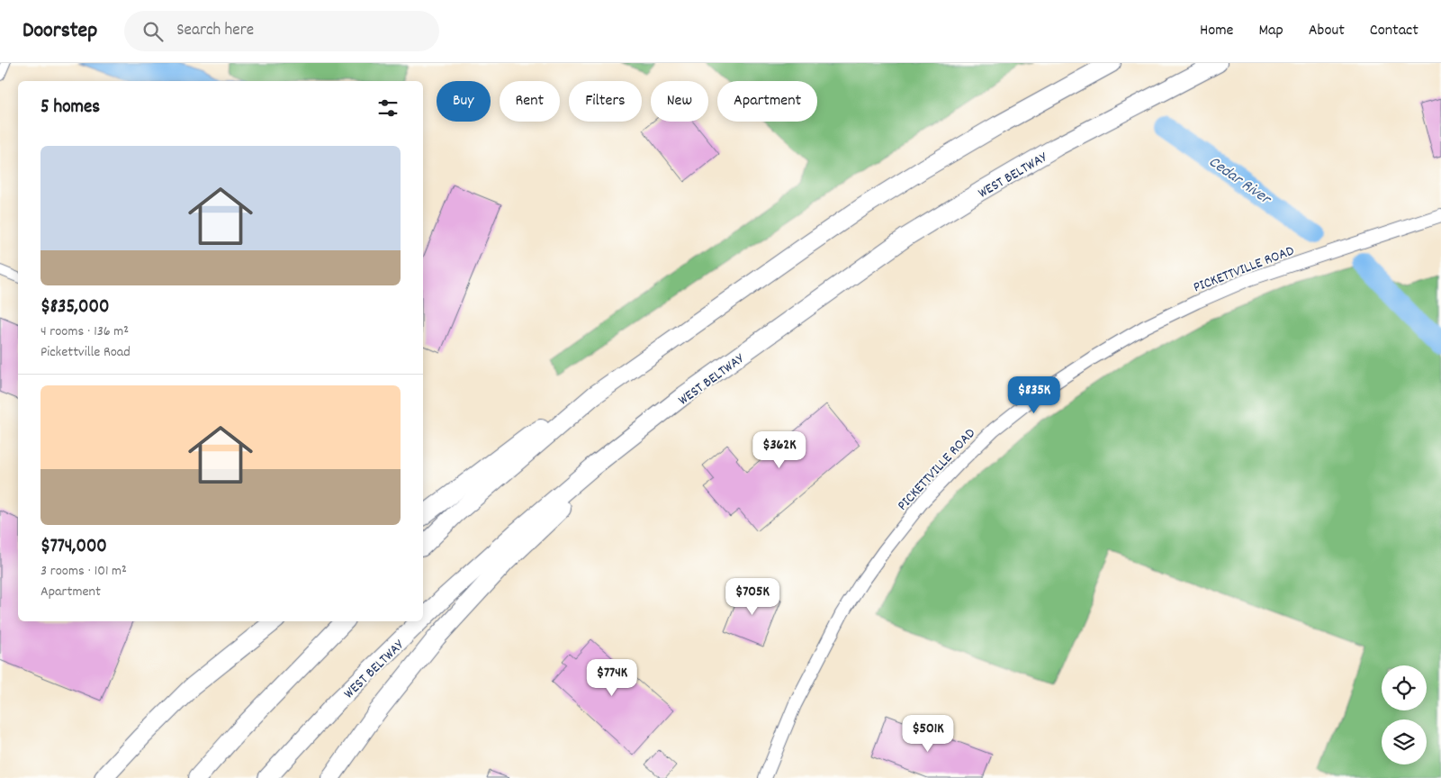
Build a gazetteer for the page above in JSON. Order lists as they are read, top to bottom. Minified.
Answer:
{"streets":{"highway":["WEST BELTWAY"],"street":["PICKETTVILLE ROAD"]},"water":["Cedar River"],"page":{"header":"Doorstep","search":"Search here","nav":["Home","Map","About","Contact"],"chip":["Buy","Rent","Filters","New","Apartment"],"heading":"5 homes","list":[{"name":"$835,000","note":"4 rooms · 136 m² · Pickettville Road"},{"name":"$774,000","note":"3 rooms · 101 m² · Apartment"}],"price":["$835K","$362K","$705K","$774K","$501K"]}}
